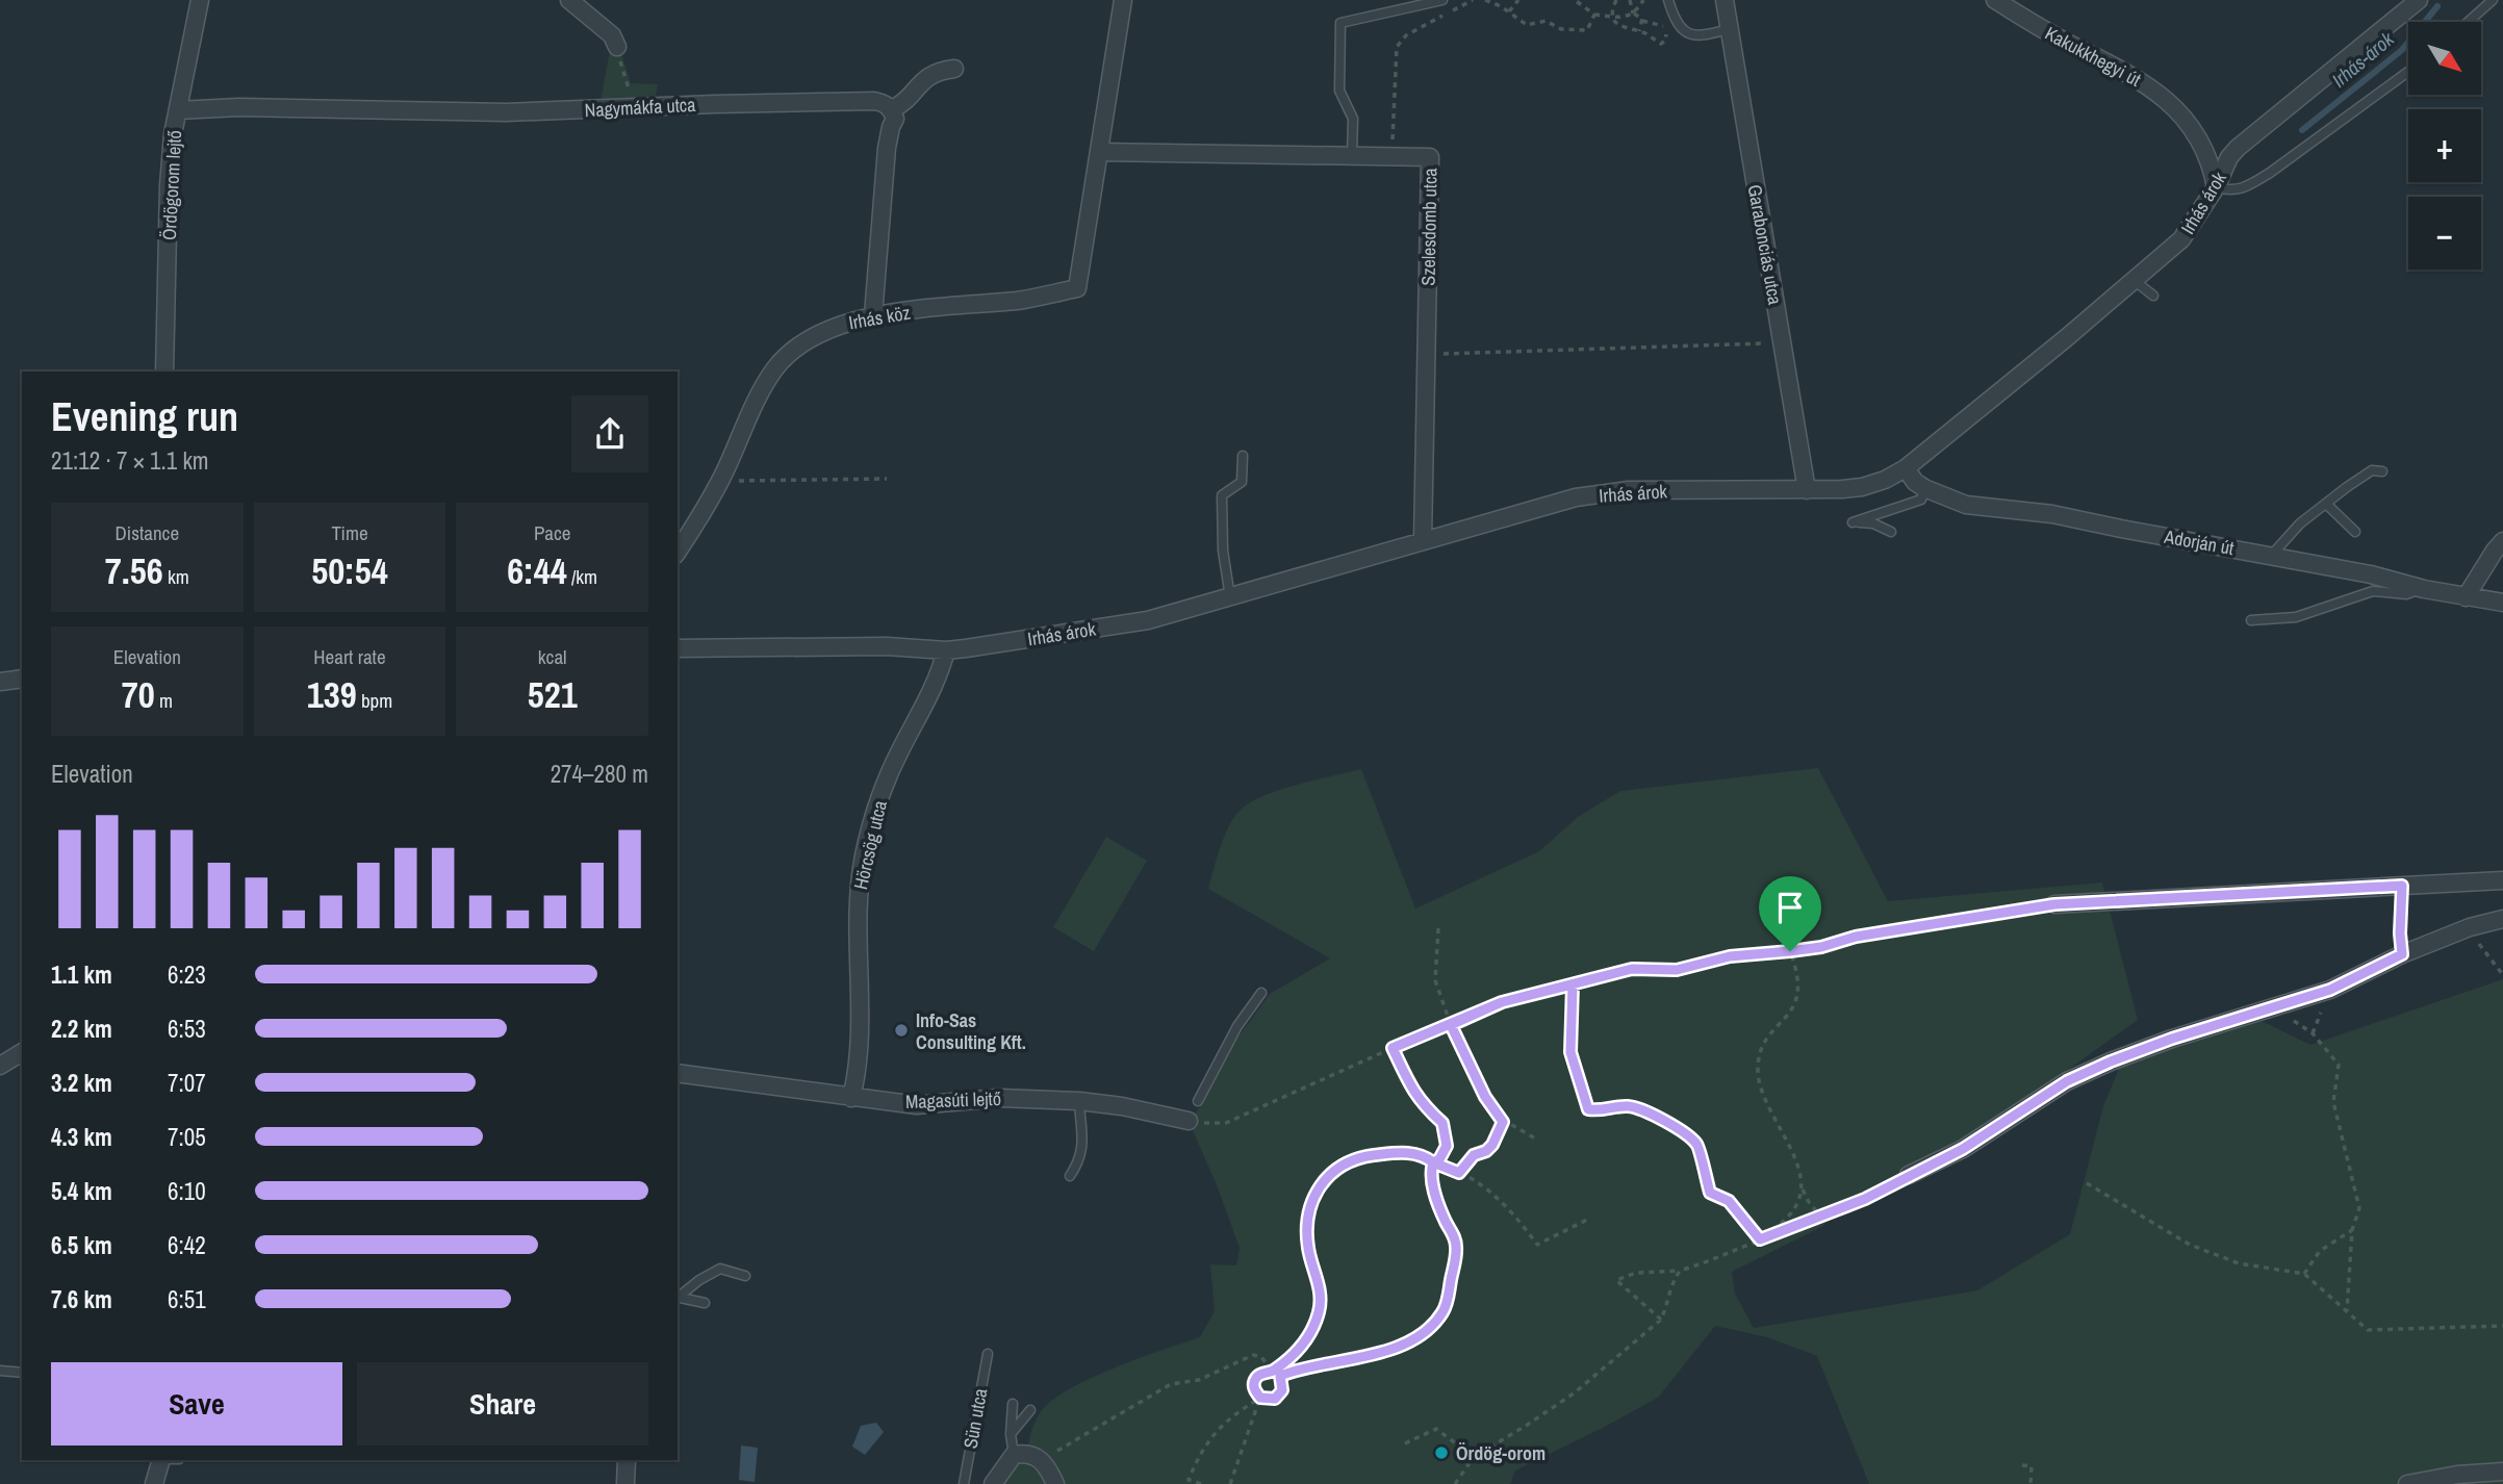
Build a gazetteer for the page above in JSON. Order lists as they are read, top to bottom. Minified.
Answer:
{"streets":{"street":["Kakukkhegyi út","Nagymákfa utca","Ördögorom lejtő","Irhás árok","Szelesdomb utca","Garabonciás utca","Irhás köz","Adorján út","Hörcsög utca","Magasúti lejtő"],"lane":["Sün utca"]},"crossings":[["Kakukkhegyi út","Irhás árok"],["Nagymákfa utca","Ördögorom lejtő"],["Irhás árok","Szelesdomb utca"],["Irhás árok","Garabonciás utca"],["Irhás árok","Adorján út"],["Irhás árok","Hörcsög utca"],["Szelesdomb utca","Irhás köz"],["Hörcsög utca","Magasúti lejtő"]],"water":["Irhás-árok"],"places":["Info-Sas Consulting Kft.","Ördög-orom"],"north":"bottom right","page":{"map_buttons":["+","−"],"heading":["Evening run","21:12 · 7 × 1.1 km"],"stats":[["Distance","7.56 km"],["Time","50:54"],["Pace","6:44 /km"],["Elevation","70 m"],["Heart rate","139 bpm"],["kcal","521"]],"chart":["Elevation","274–280 m"],"list":[{"name":"1.1 km","note":"6:23"},{"name":"2.2 km","note":"6:53"},{"name":"3.2 km","note":"7:07"},{"name":"4.3 km","note":"7:05"},{"name":"5.4 km","note":"6:10"},{"name":"6.5 km","note":"6:42"},{"name":"7.6 km","note":"6:51"}],"buttons":["Save","Share"]}}
